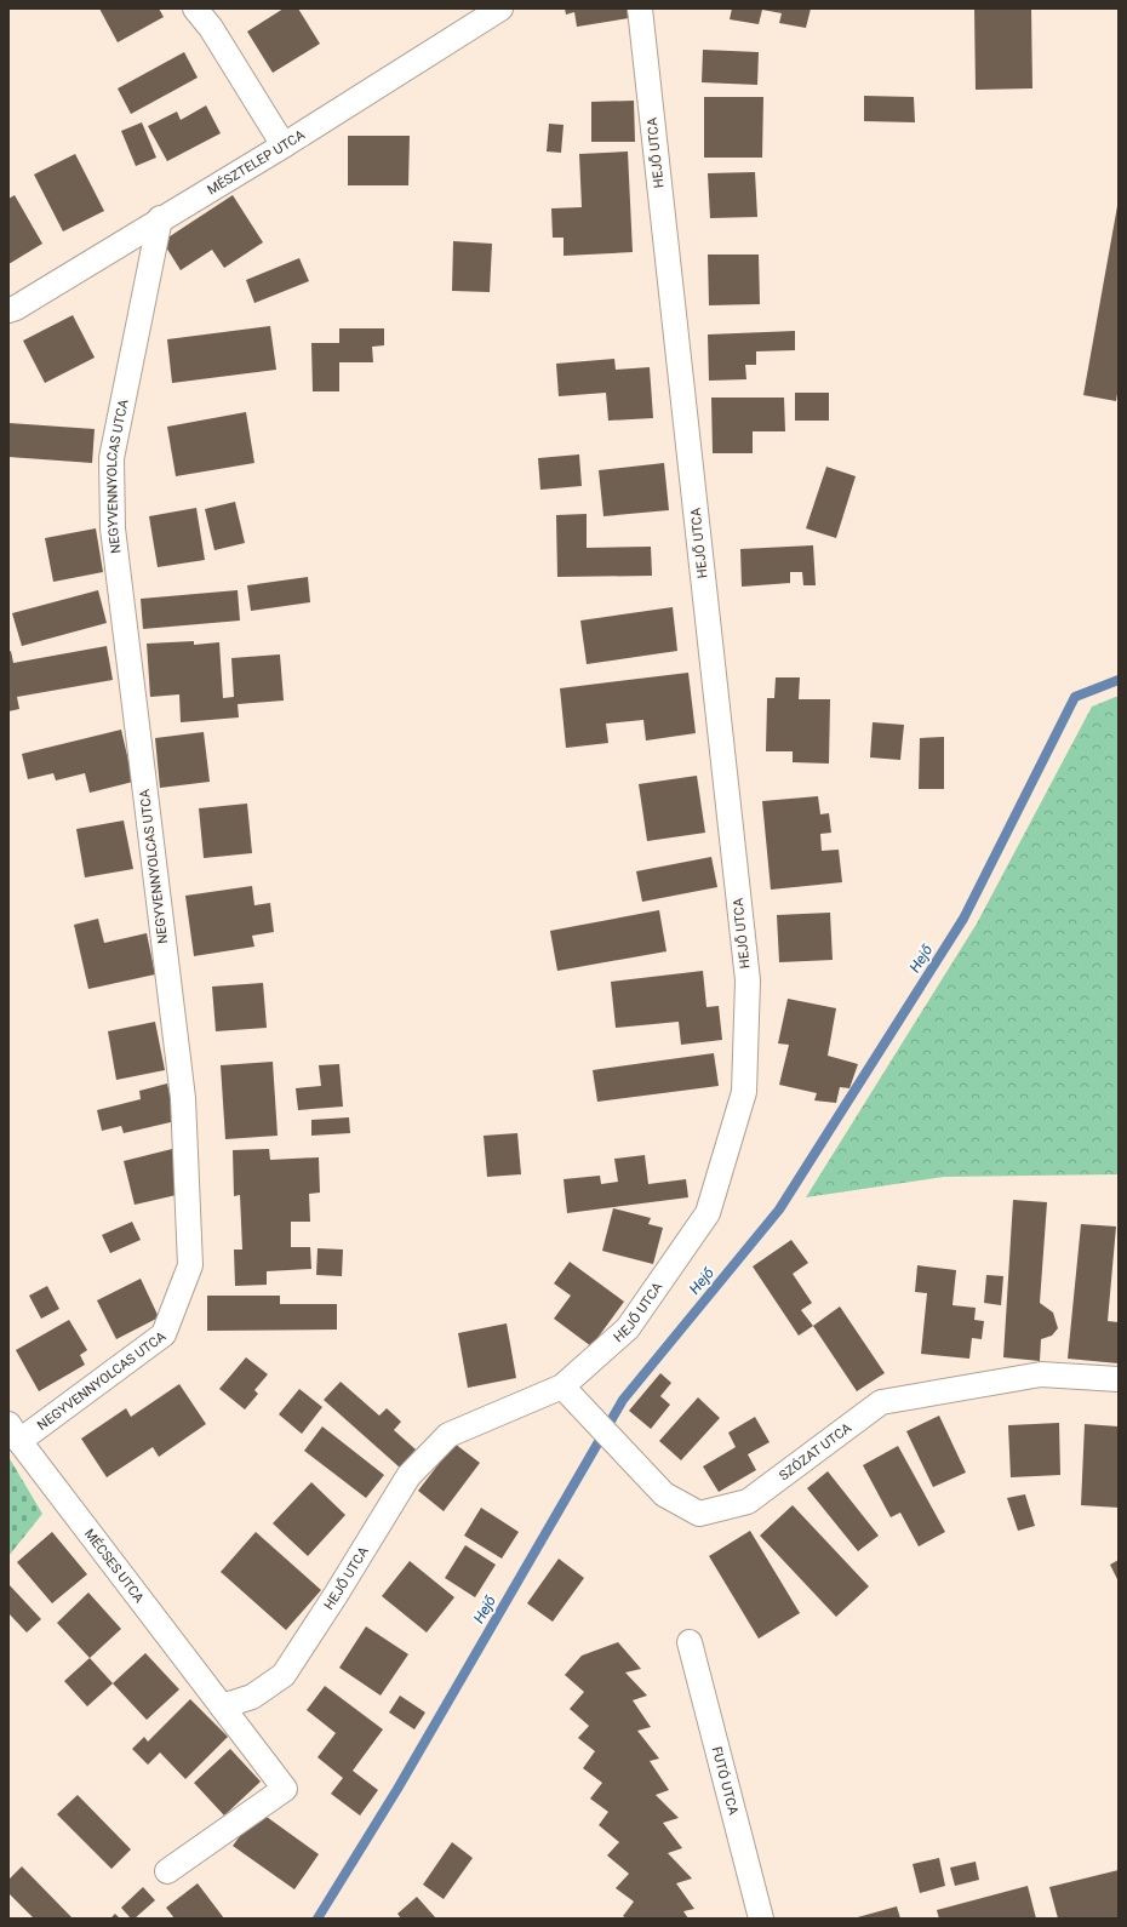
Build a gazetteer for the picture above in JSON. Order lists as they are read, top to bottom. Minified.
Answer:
{"streets":{"street":["HEJŐ UTCA","MÉSZTELEP UTCA","NEGYVENNYOLCAS UTCA","SZÓZAT UTCA","MÉCSES UTCA","FUTÓ UTCA"]},"crossings":[["HEJŐ UTCA","SZÓZAT UTCA"],["HEJŐ UTCA","MÉCSES UTCA"],["MÉSZTELEP UTCA","NEGYVENNYOLCAS UTCA"],["NEGYVENNYOLCAS UTCA","MÉCSES UTCA"]],"water":["Hejő"]}
